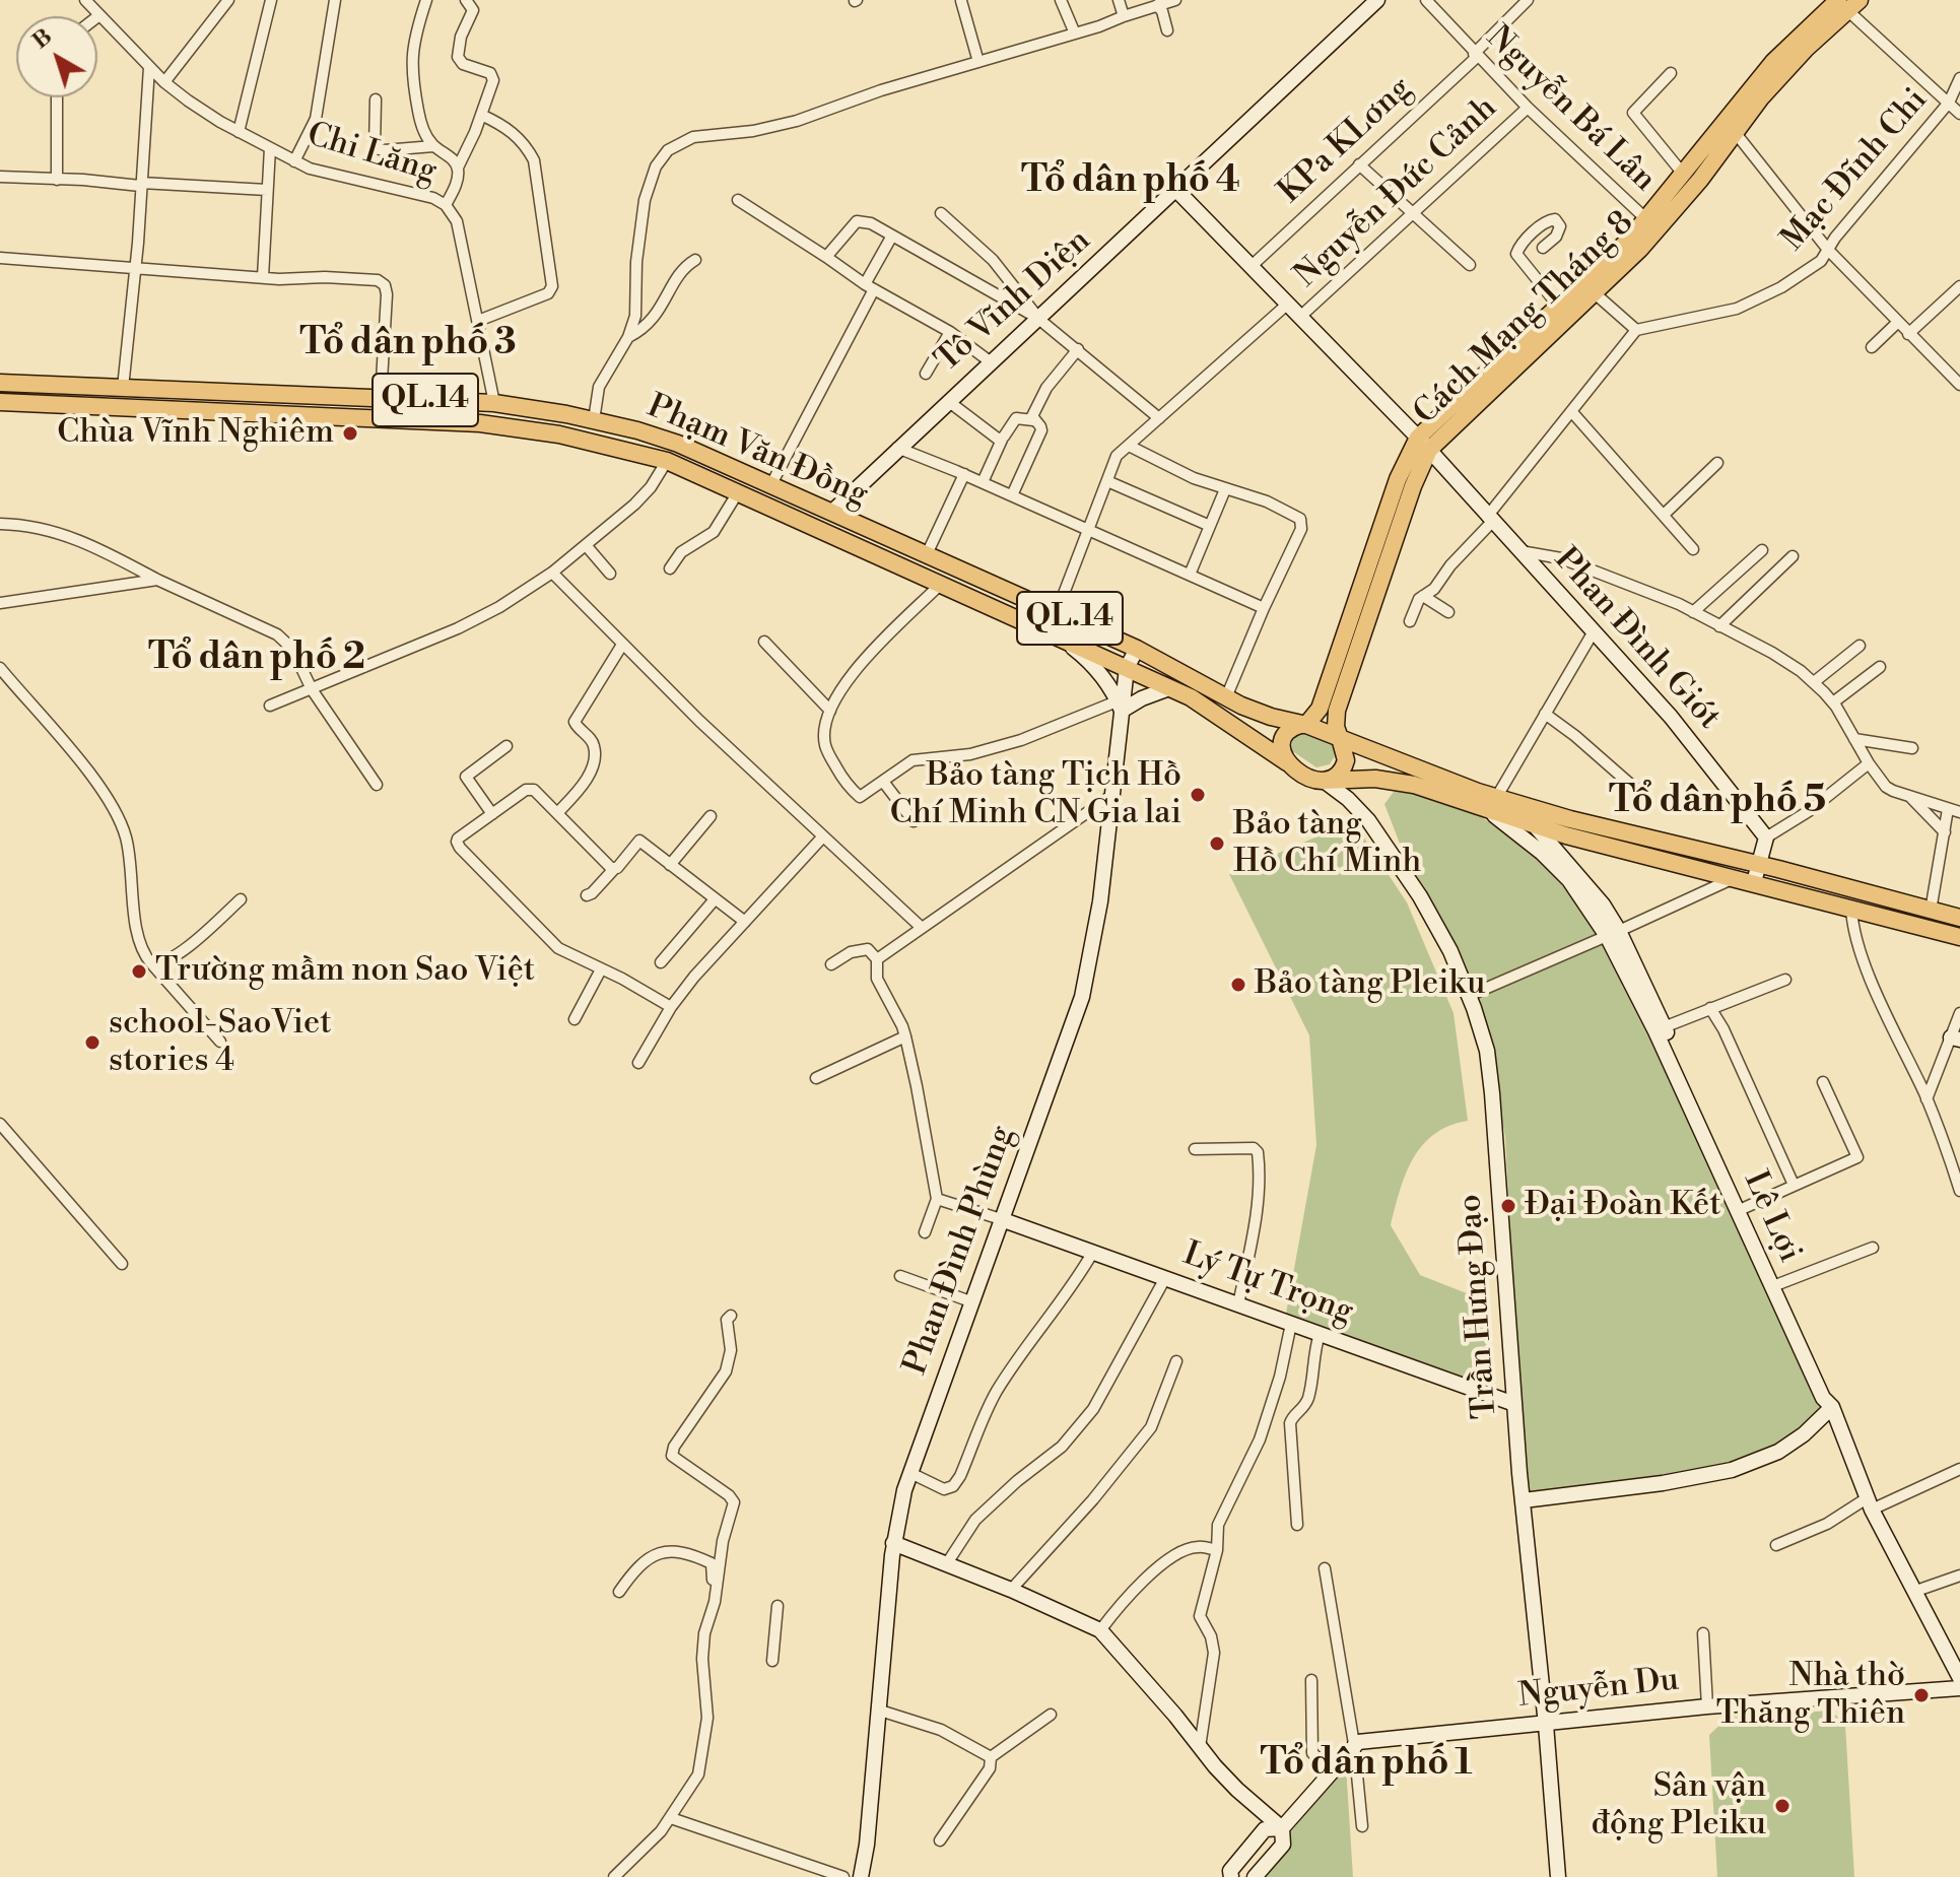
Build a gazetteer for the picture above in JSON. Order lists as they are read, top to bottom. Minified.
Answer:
{"streets":{"main road":["Cách Mạng Tháng 8","QL.14","Phạm Văn Đồng"],"street":["Nguyễn Bá Lân","KPa KLơng","Chi Lăng","Mạc Đĩnh Chi","Nguyễn Đức Cảnh","Tô Vĩnh Diện","Phan Đình Giót","Lê Lợi","Phan Đình Phùng","Lý Tự Trọng","Trần Hưng Đạo","Nguyễn Du"]},"crossings":[["Nguyễn Bá Lân","KPa KLơng"],["Nguyễn Bá Lân","Nguyễn Đức Cảnh"],["Nguyễn Bá Lân","Cách Mạng Tháng 8"],["KPa KLơng","Phan Đình Giót"],["Chi Lăng","Phạm Văn Đồng"],["Nguyễn Đức Cảnh","Phạm Văn Đồng"],["Nguyễn Đức Cảnh","Phan Đình Giót"],["Tô Vĩnh Diện","Phạm Văn Đồng"],["Tô Vĩnh Diện","Phan Đình Giót"],["Cách Mạng Tháng 8","Phạm Văn Đồng"],["Cách Mạng Tháng 8","Phan Đình Giót"],["Cách Mạng Tháng 8","Trần Hưng Đạo"],["Phạm Văn Đồng","Phan Đình Phùng"],["Phạm Văn Đồng","Trần Hưng Đạo"],["Phan Đình Phùng","Lý Tự Trọng"],["Lý Tự Trọng","Trần Hưng Đạo"],["Trần Hưng Đạo","Nguyễn Du"]],"districts":["Tổ dân phố 4","Tổ dân phố 3","Tổ dân phố 2","Tổ dân phố 5","Tổ dân phố 1"],"places":["Chùa Vĩnh Nghiêm","Bảo tàng Tịch Hồ Chí Minh CN Gia lai","Bảo tàng Hồ Chí Minh","Trường mầm non Sao Việt","Bảo tàng Pleiku","school-SaoViet stories 4","Đại Đoàn Kết","Nhà thờ Thăng Thiên","Sân vận động Pleiku"],"north":"top left"}
